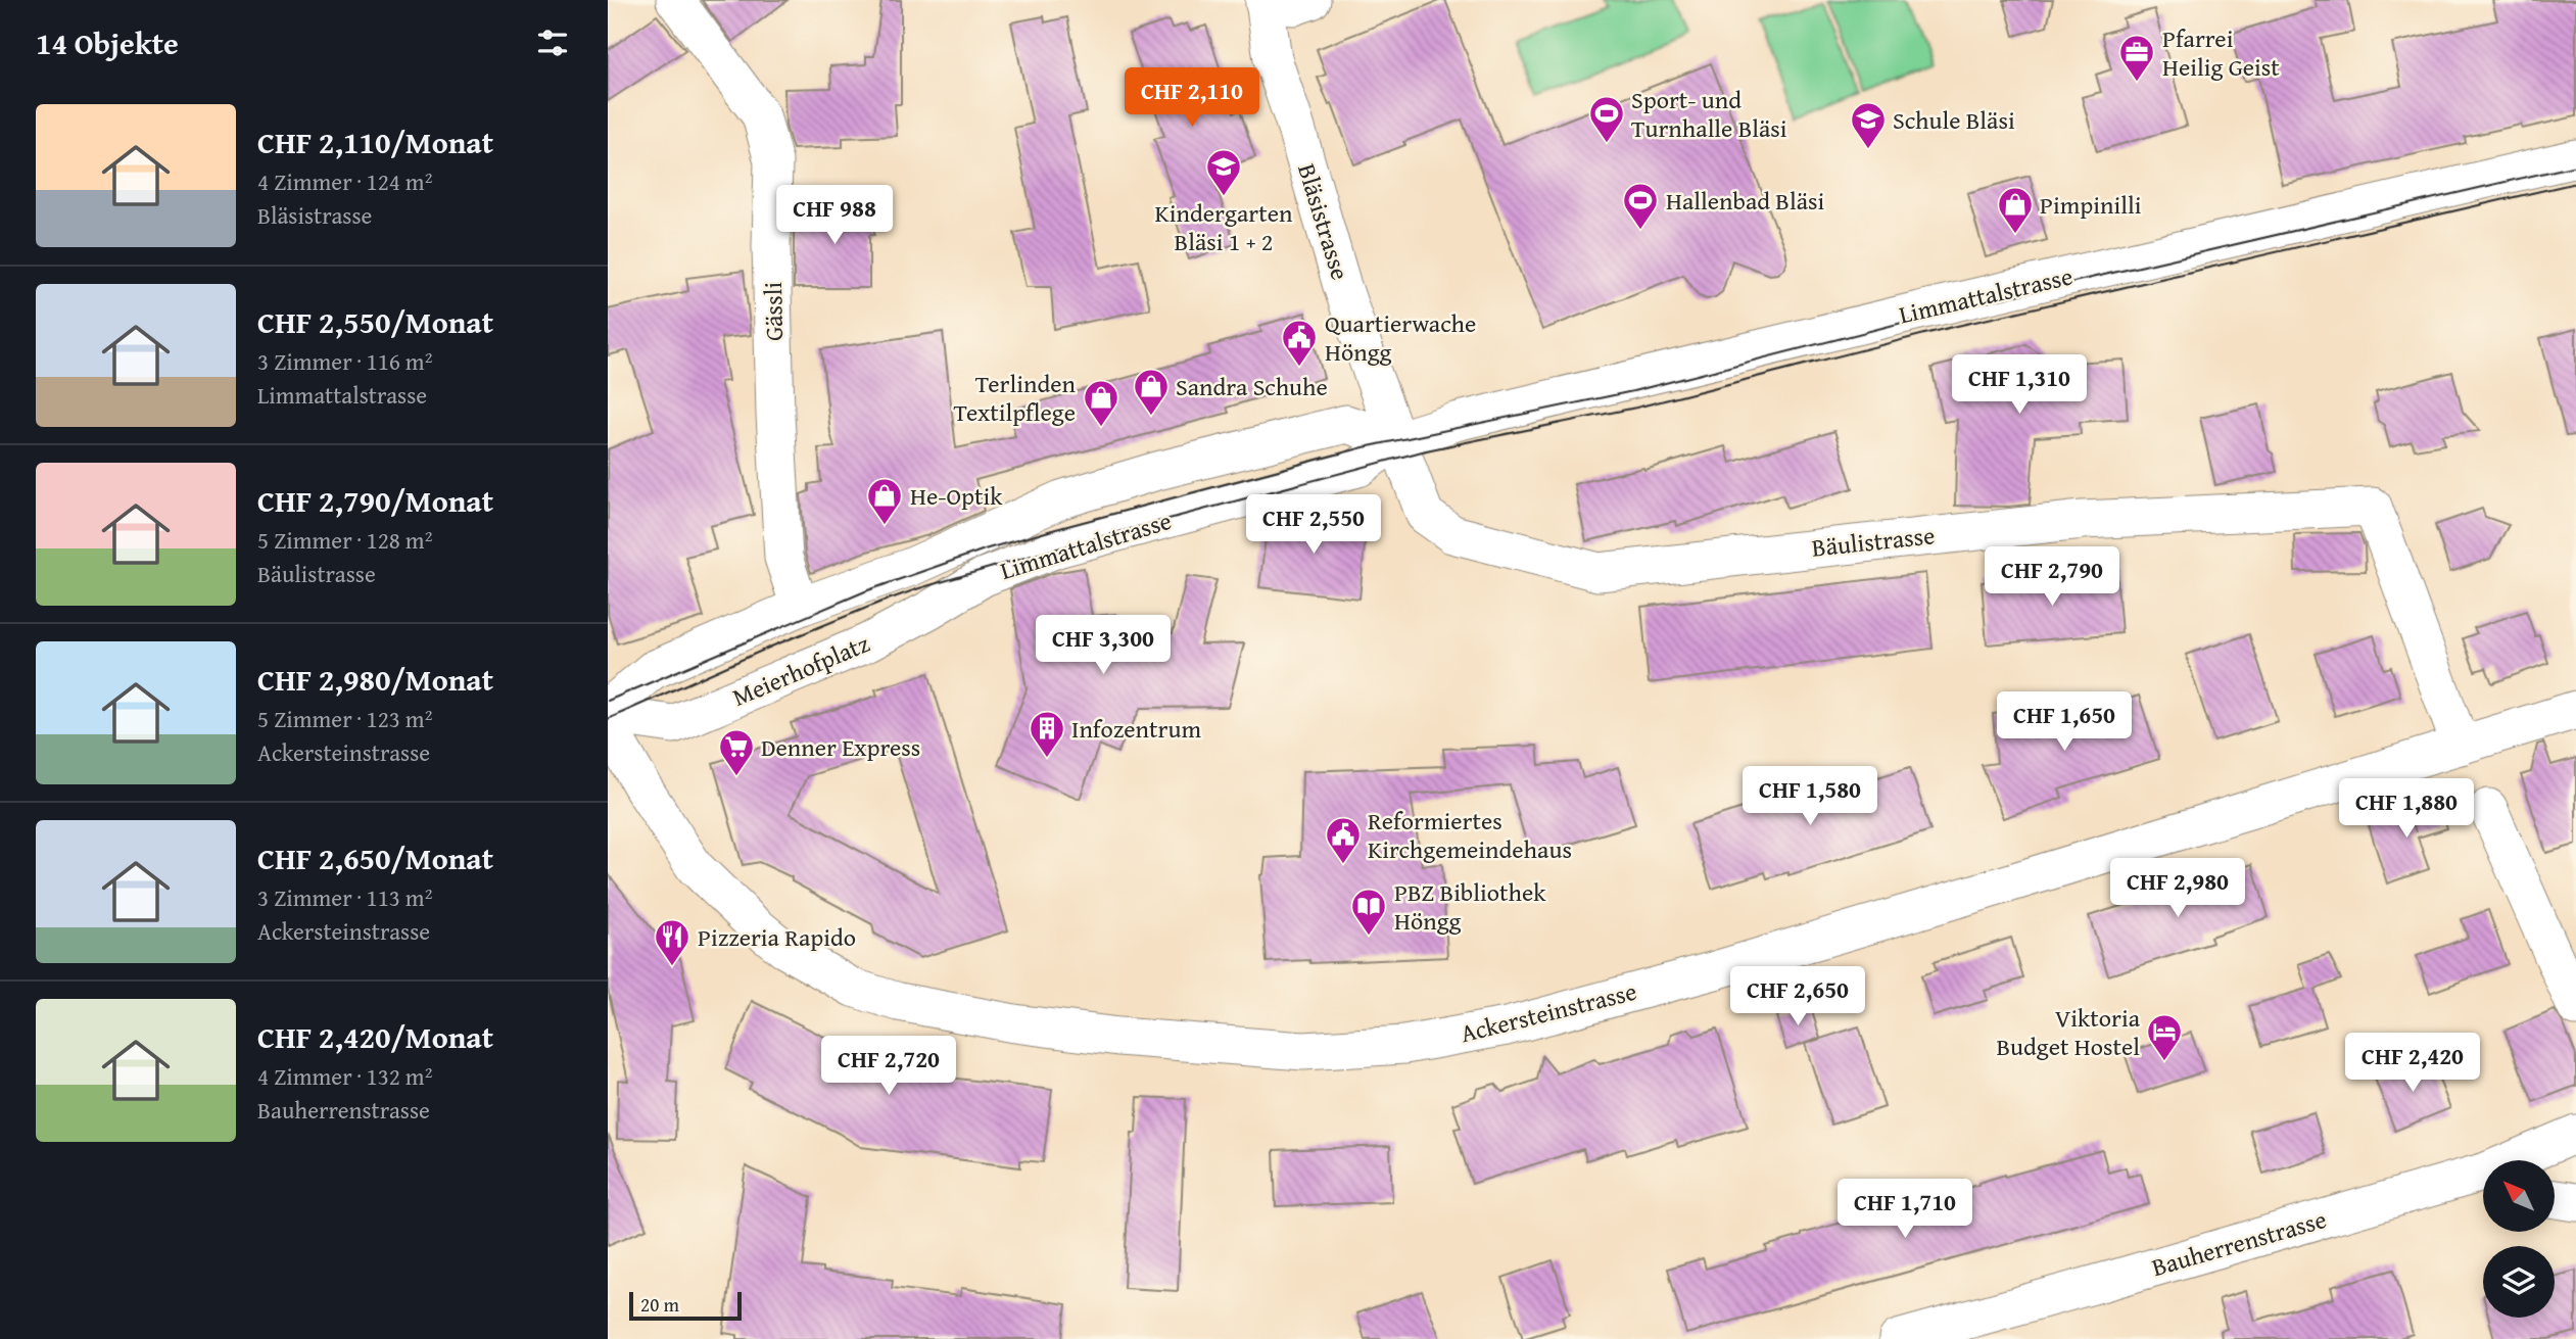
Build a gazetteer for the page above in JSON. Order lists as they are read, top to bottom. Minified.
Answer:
{"streets":{"street":["Bläsistrasse","Limmattalstrasse","Gässli","Bäulistrasse","Meierhofplatz","Ackersteinstrasse","Bauherrenstrasse"]},"crossings":[["Bläsistrasse","Limmattalstrasse"],["Bläsistrasse","Bäulistrasse"],["Limmattalstrasse","Bäulistrasse"],["Limmattalstrasse","Meierhofplatz"],["Bäulistrasse","Ackersteinstrasse"]],"places":{"office":["Pfarrei Heilig Geist"],"sports":["Sport- und Turnhalle Bläsi","Hallenbad Bläsi"],"school or university":["Schule Bläsi","Kindergarten Bläsi 1 + 2"],"shop":["Pimpinilli","Sandra Schuhe","Terlinden Textilpflege","He-Optik"],"public building":["Quartierwache Höngg","Reformiertes Kirchgemeindehaus"],"building":["Infozentrum"],"supermarket":["Denner Express"],"library":["PBZ Bibliothek Höngg"],"restaurant":["Pizzeria Rapido"],"hotel":["Viktoria Budget Hostel"]},"scale_bar":"20 m","north":"top left","page":{"heading":"14 Objekte","price":["CHF 2,110","CHF 988","CHF 1,310","CHF 2,550","CHF 2,790","CHF 3,300","CHF 1,650","CHF 1,580","CHF 1,880","CHF 2,980","CHF 2,650","CHF 2,420","CHF 2,720","CHF 1,710"],"list":[{"name":"CHF 2,110/Monat","note":"4 Zimmer · 124 m² · Bläsistrasse"},{"name":"CHF 2,550/Monat","note":"3 Zimmer · 116 m² · Limmattalstrasse"},{"name":"CHF 2,790/Monat","note":"5 Zimmer · 128 m² · Bäulistrasse"},{"name":"CHF 2,980/Monat","note":"5 Zimmer · 123 m² · Ackersteinstrasse"},{"name":"CHF 2,650/Monat","note":"3 Zimmer · 113 m² · Ackersteinstrasse"},{"name":"CHF 2,420/Monat","note":"4 Zimmer · 132 m² · Bauherrenstrasse"}],"scale":"20 m"}}
